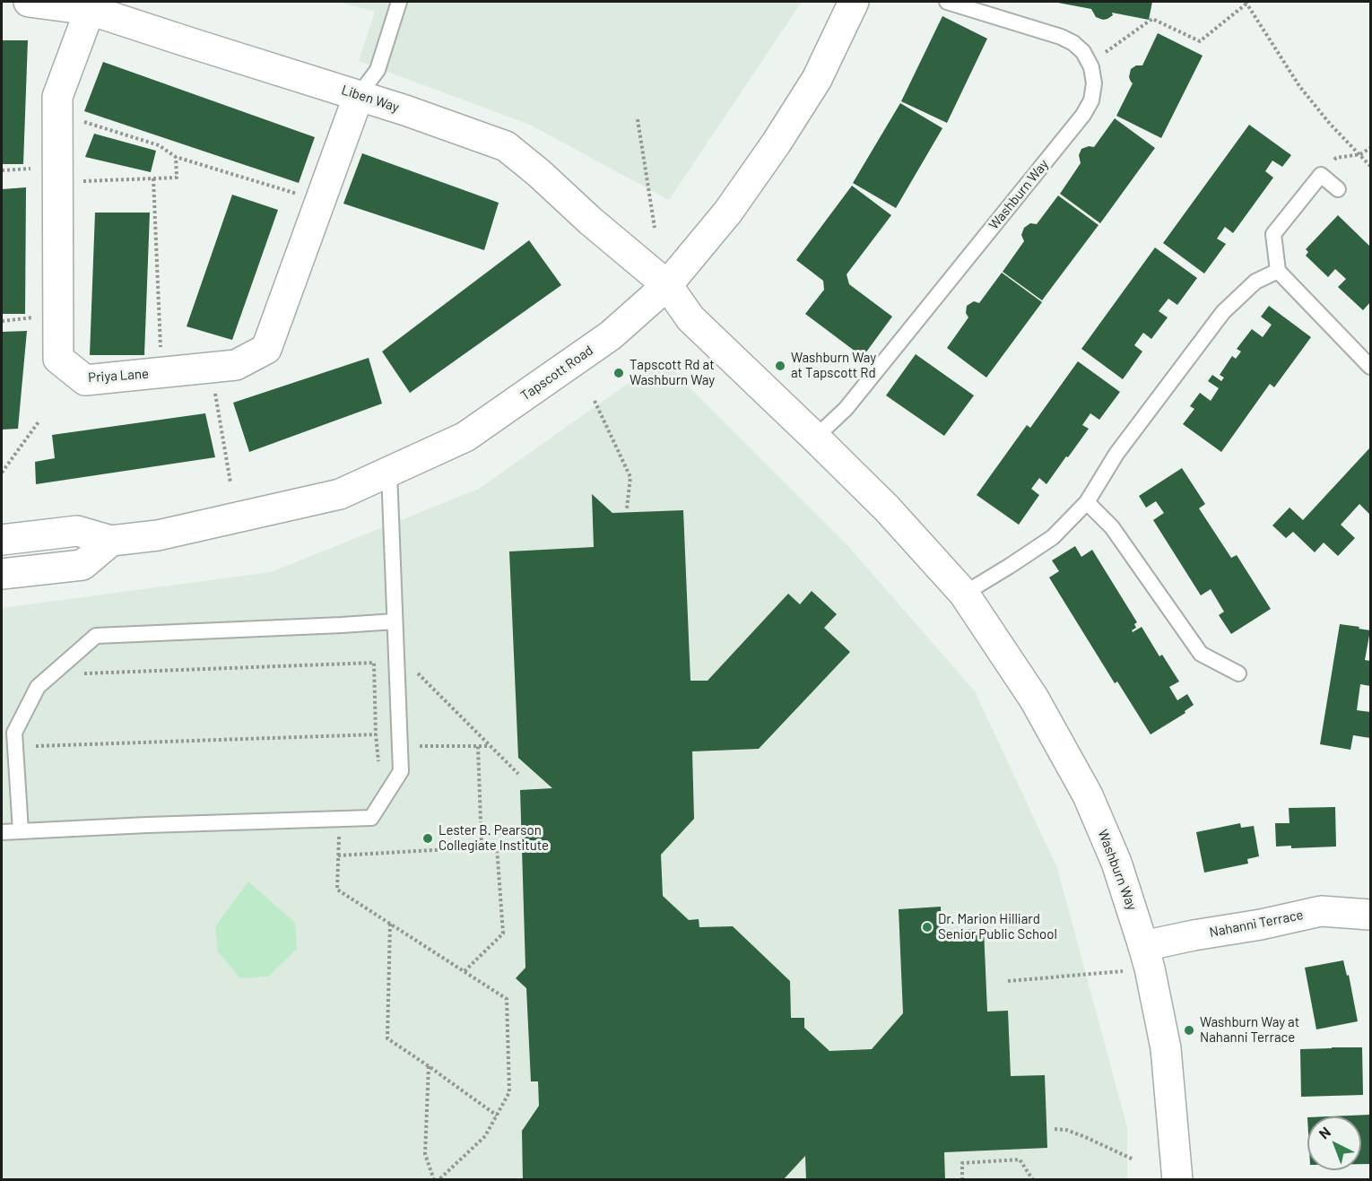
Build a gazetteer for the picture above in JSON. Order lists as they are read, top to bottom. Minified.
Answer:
{"streets":{"street":["Liben Way","Washburn Way","Tapscott Road","Priya Lane","Nahanni Terrace"]},"crossings":[["Liben Way","Washburn Way"],["Liben Way","Tapscott Road"],["Liben Way","Priya Lane"],["Washburn Way","Tapscott Road"],["Washburn Way","Nahanni Terrace"]],"places":["Washburn Way at Tapscott Rd","Tapscott Rd at Washburn Way","Lester B. Pearson Collegiate Institute","Dr. Marion Hilliard Senior Public School","Washburn Way at Nahanni Terrace"],"north":"top left"}
